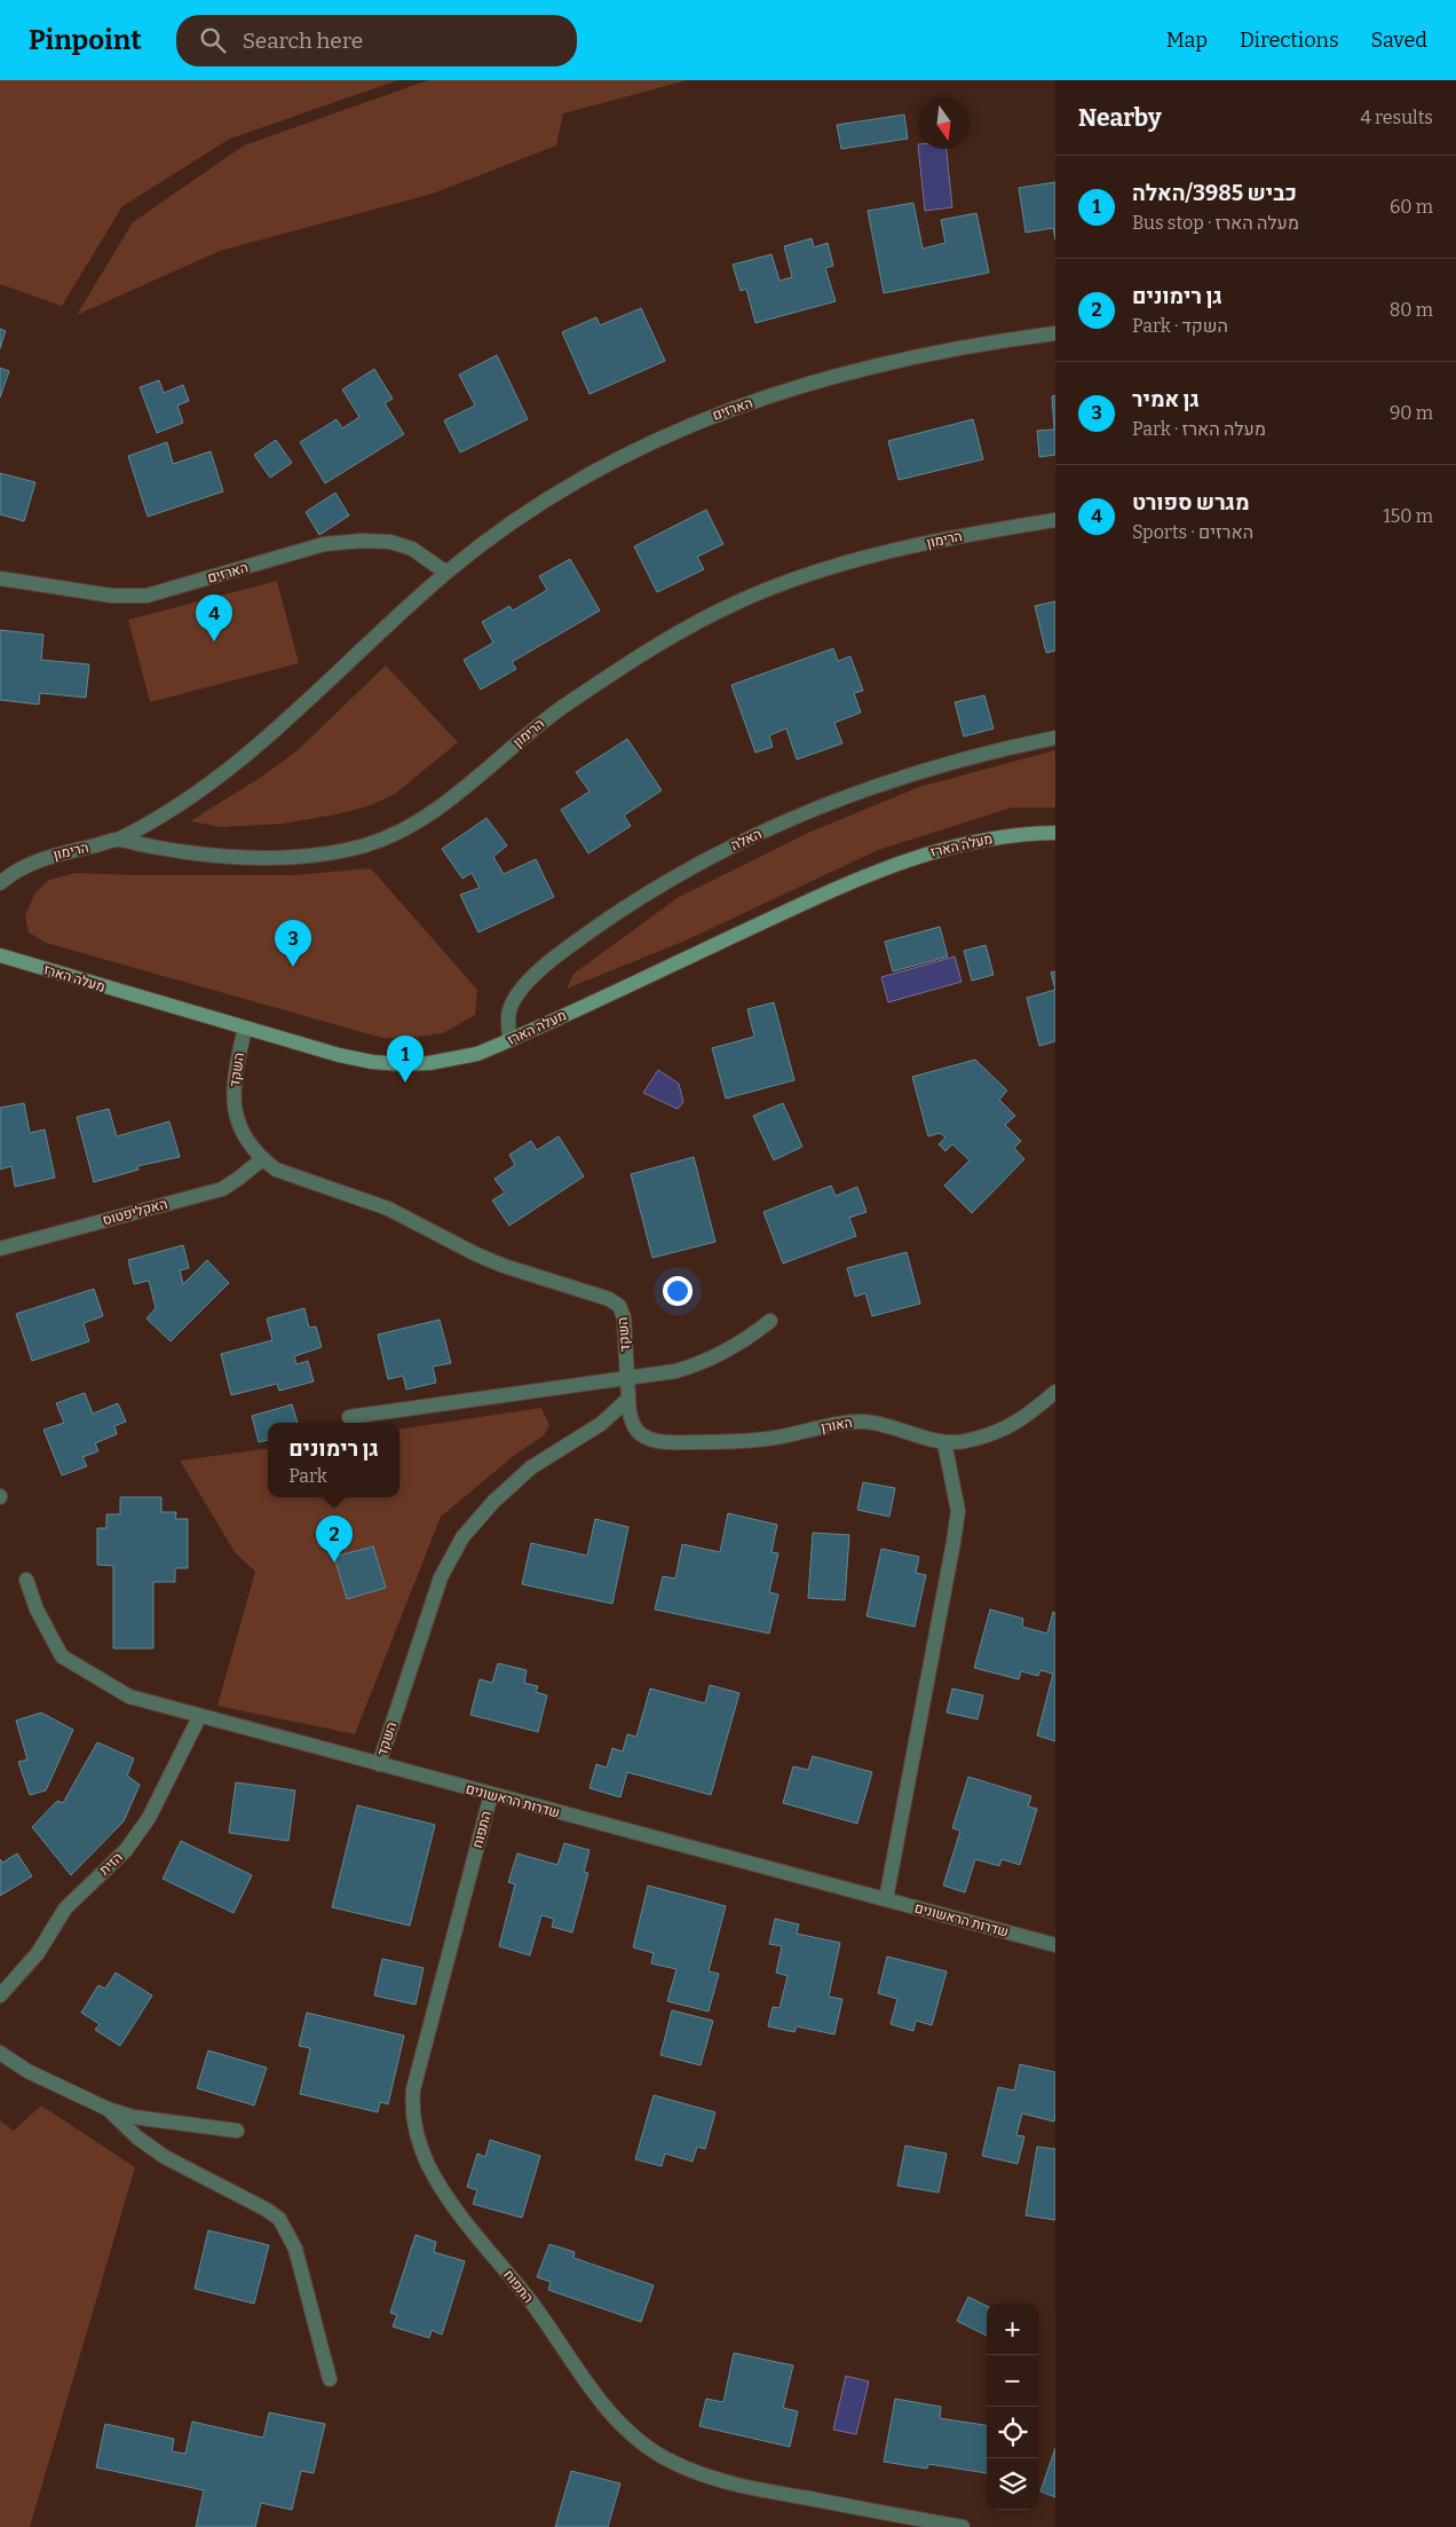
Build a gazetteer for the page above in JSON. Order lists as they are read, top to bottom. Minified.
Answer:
{"streets":{"main road":["מעלה הארז"],"street":["הארזים","הרימון","האלה","השקד","האקליפטוס","האורן","שדרות הראשונים","התפוח","הזית"]},"crossings":[["הארזים","הרימון"],["האלה","מעלה הארז"],["מעלה הארז","השקד"],["השקד","האקליפטוס"],["השקד","האורן"],["השקד","שדרות הראשונים"],["שדרות הראשונים","התפוח"],["שדרות הראשונים","הזית"]],"north":"bottom","page":{"header":"Pinpoint","search":"Search here","nav":["Map","Directions","Saved"],"heading":["Nearby","4 results"],"list":[{"mark":"1","name":"כביש 3985/האלה","note":"Bus stop · מעלה הארז","value":"60 m"},{"mark":"2","name":"גן רימונים","note":"Park · השקד","value":"80 m"},{"mark":"3","name":"גן אמיר","note":"Park · מעלה הארז","value":"90 m"},{"mark":"4","name":"מגרש ספורט","note":"Sports · הארזים","value":"150 m"}],"pins":["4","3","1","2"],"popup":["גן רימונים","Park"],"map_buttons":["+","−"]}}
